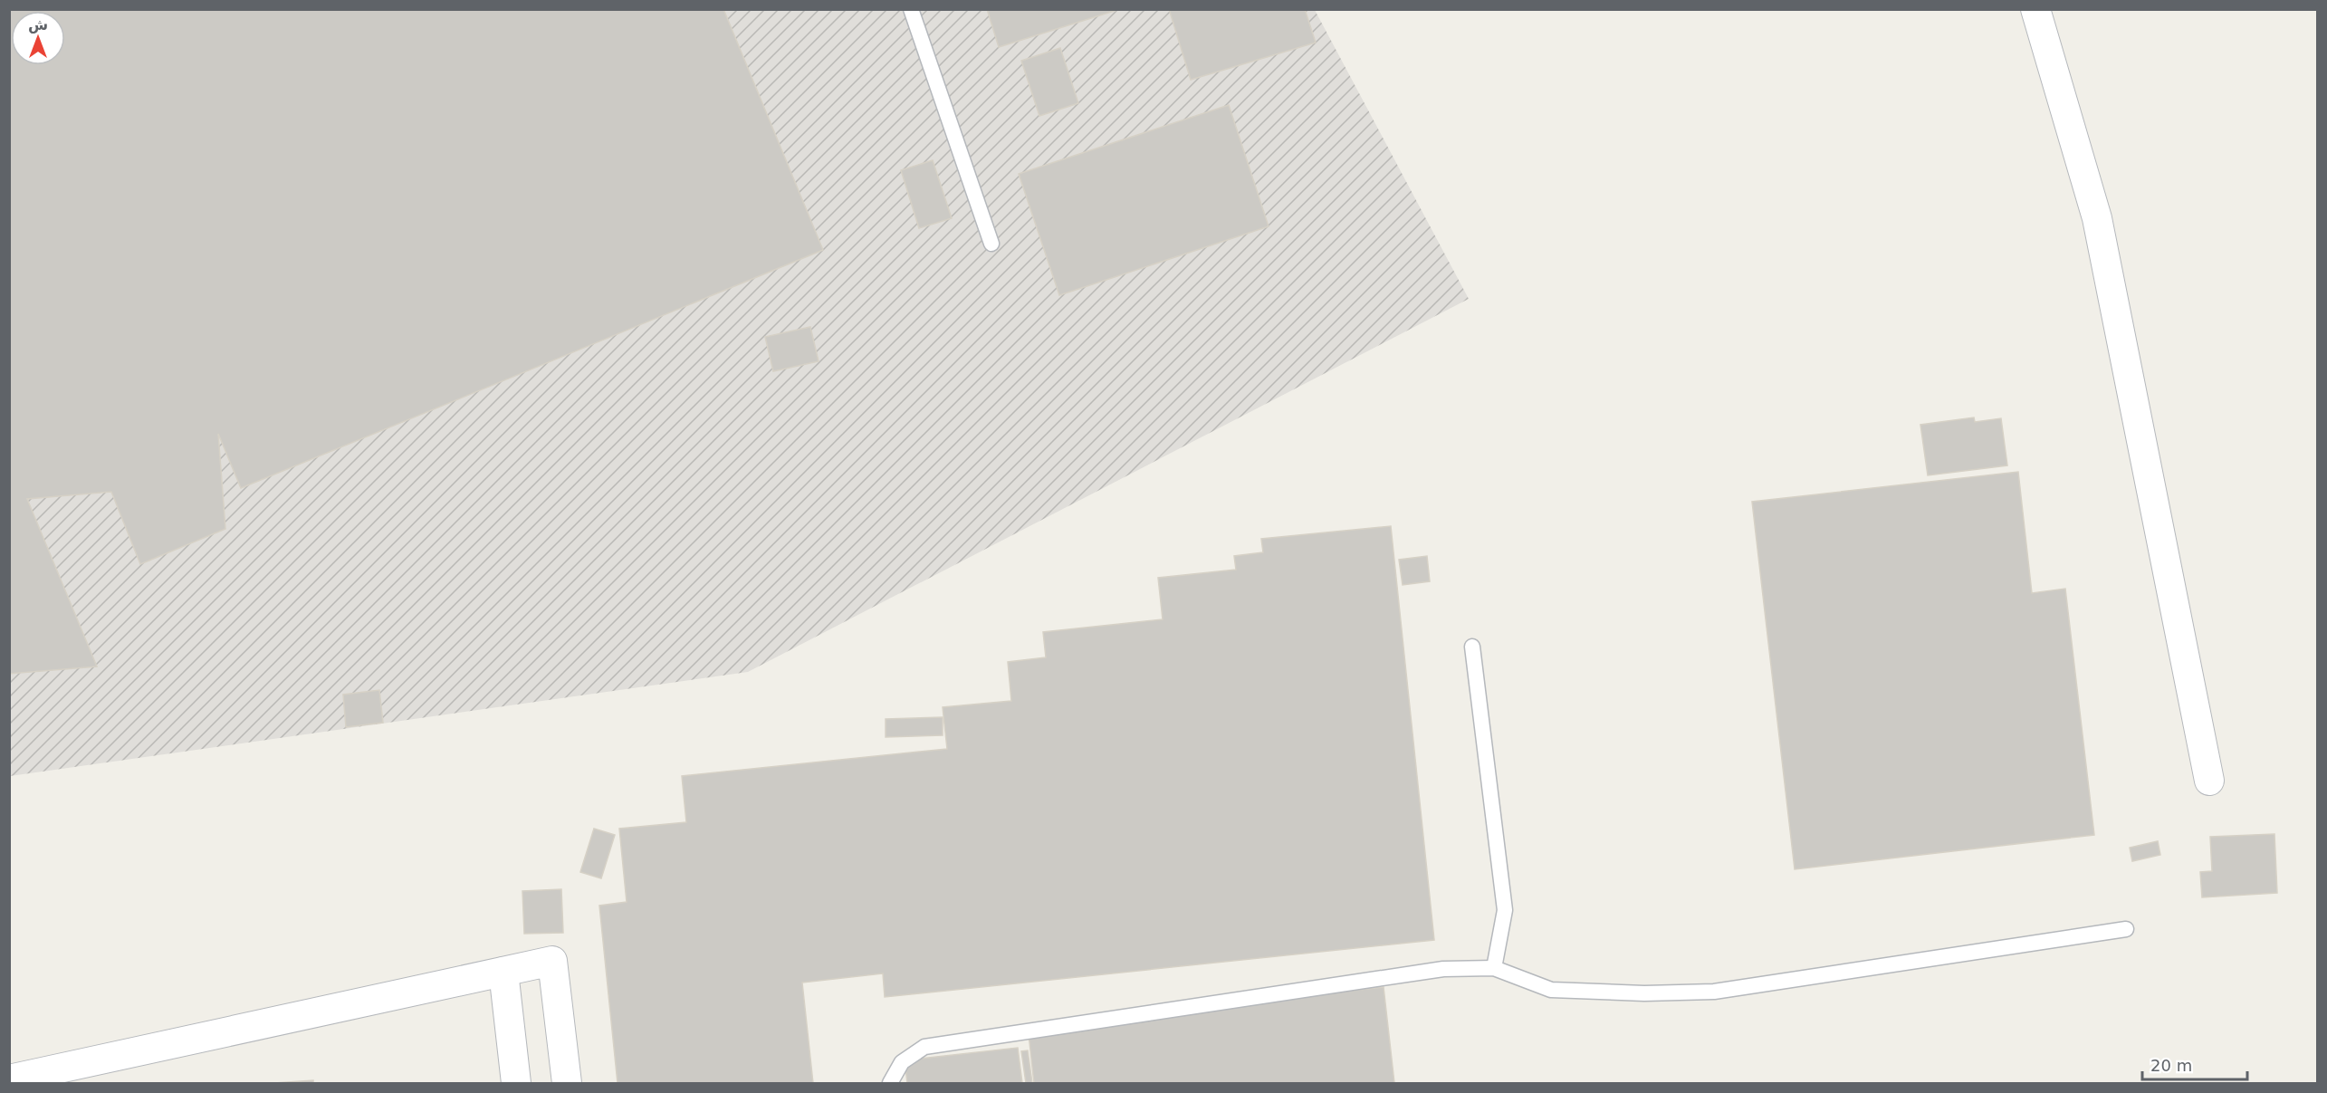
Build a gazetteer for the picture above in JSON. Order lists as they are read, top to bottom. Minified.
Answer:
{"scale_bar":"20 m","north":"top"}
